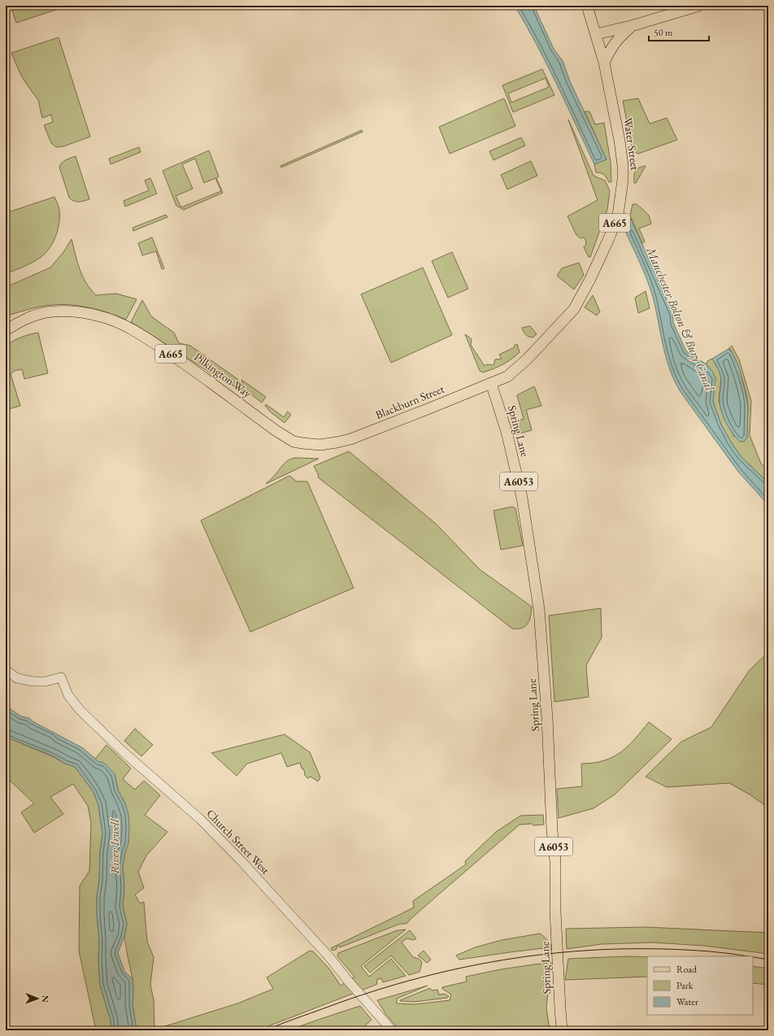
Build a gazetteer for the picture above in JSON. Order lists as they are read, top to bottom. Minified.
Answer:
{"streets":{"main road":["Water Street","A665","Pilkington Way","Blackburn Street","Spring Lane","A6053"],"street":["Church Street West"]},"crossings":[["Water Street","Blackburn Street"],["Pilkington Way","Blackburn Street"],["Blackburn Street","Spring Lane"]],"water":["Manchester Bolton & Bury Canal","River Irwell"],"legend":["Road","Park","Water"],"scale_bar":"50 m","north":"right"}
